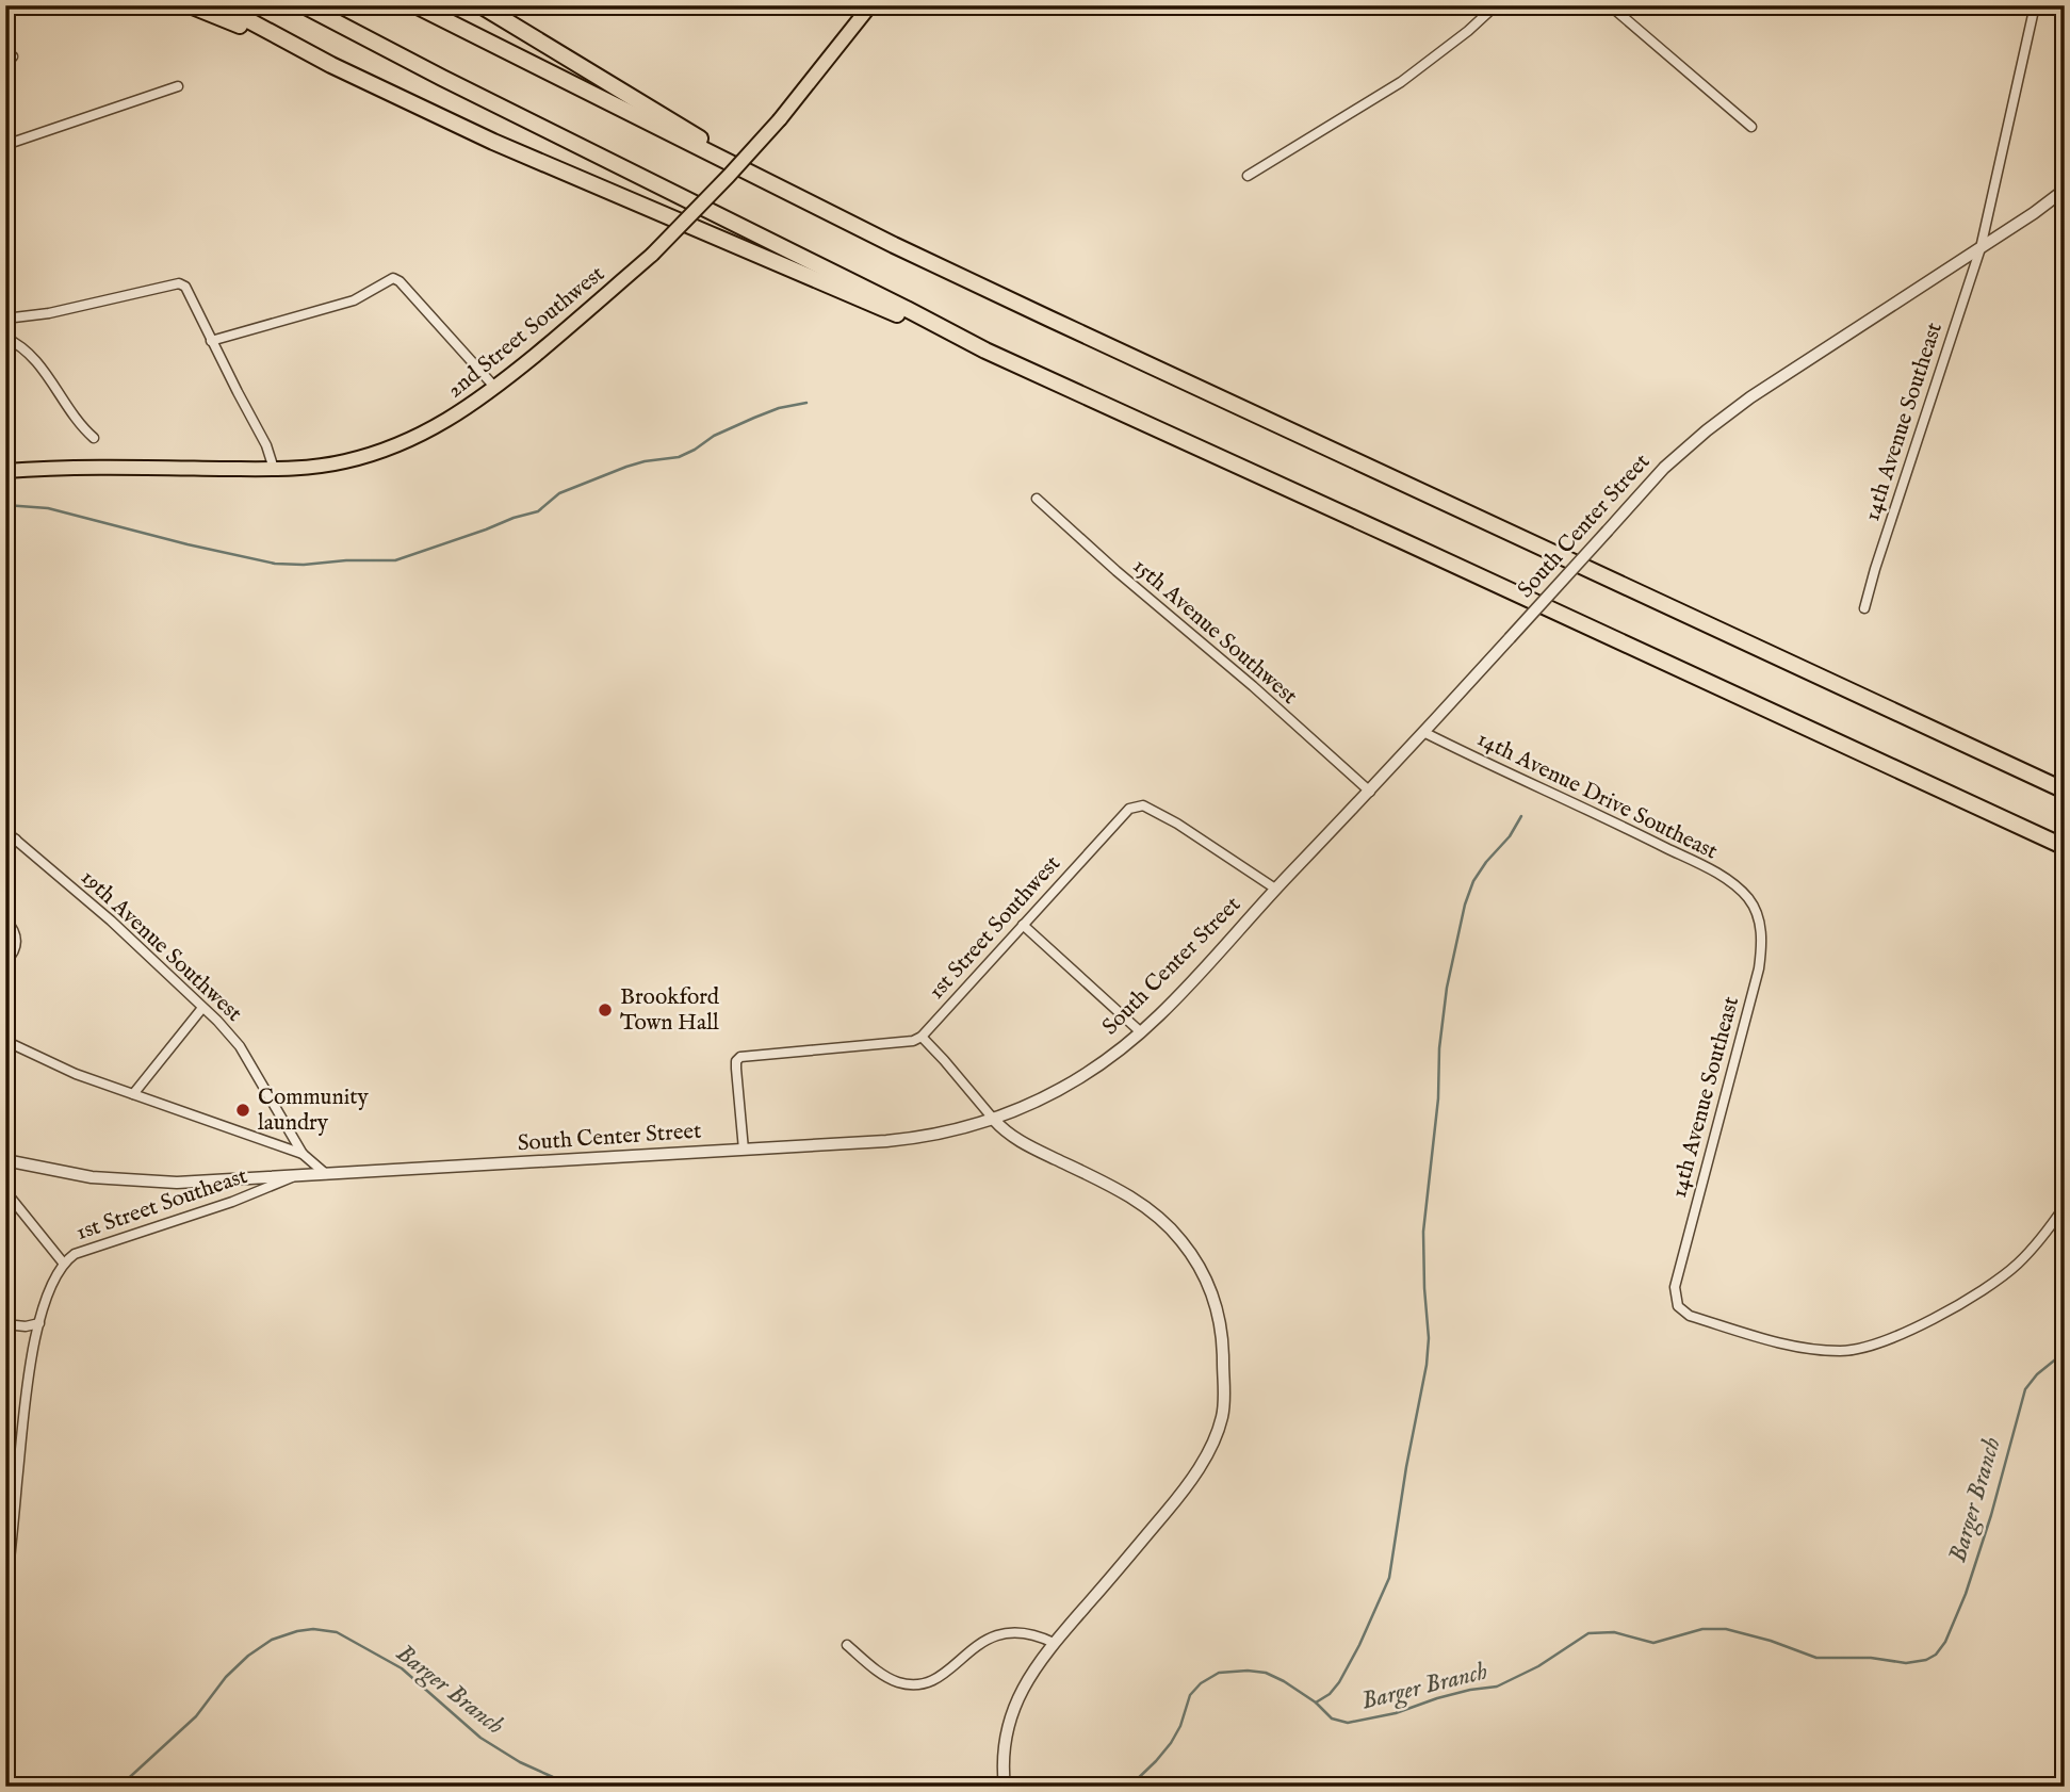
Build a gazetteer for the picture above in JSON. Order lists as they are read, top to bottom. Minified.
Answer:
{"streets":{"main road":["2nd Street Southwest"],"street":["14th Avenue Southeast","South Center Street","15th Avenue Southwest","14th Avenue Drive Southeast","1st Street Southwest","19th Avenue Southwest","1st Street Southeast"]},"crossings":[["14th Avenue Southeast","South Center Street"],["14th Avenue Southeast","14th Avenue Drive Southeast"],["South Center Street","15th Avenue Southwest"],["South Center Street","14th Avenue Drive Southeast"],["South Center Street","1st Street Southwest"],["South Center Street","19th Avenue Southwest"],["South Center Street","1st Street Southeast"]],"water":["Barger Branch"],"places":["Brookford Town Hall","Community laundry"]}
